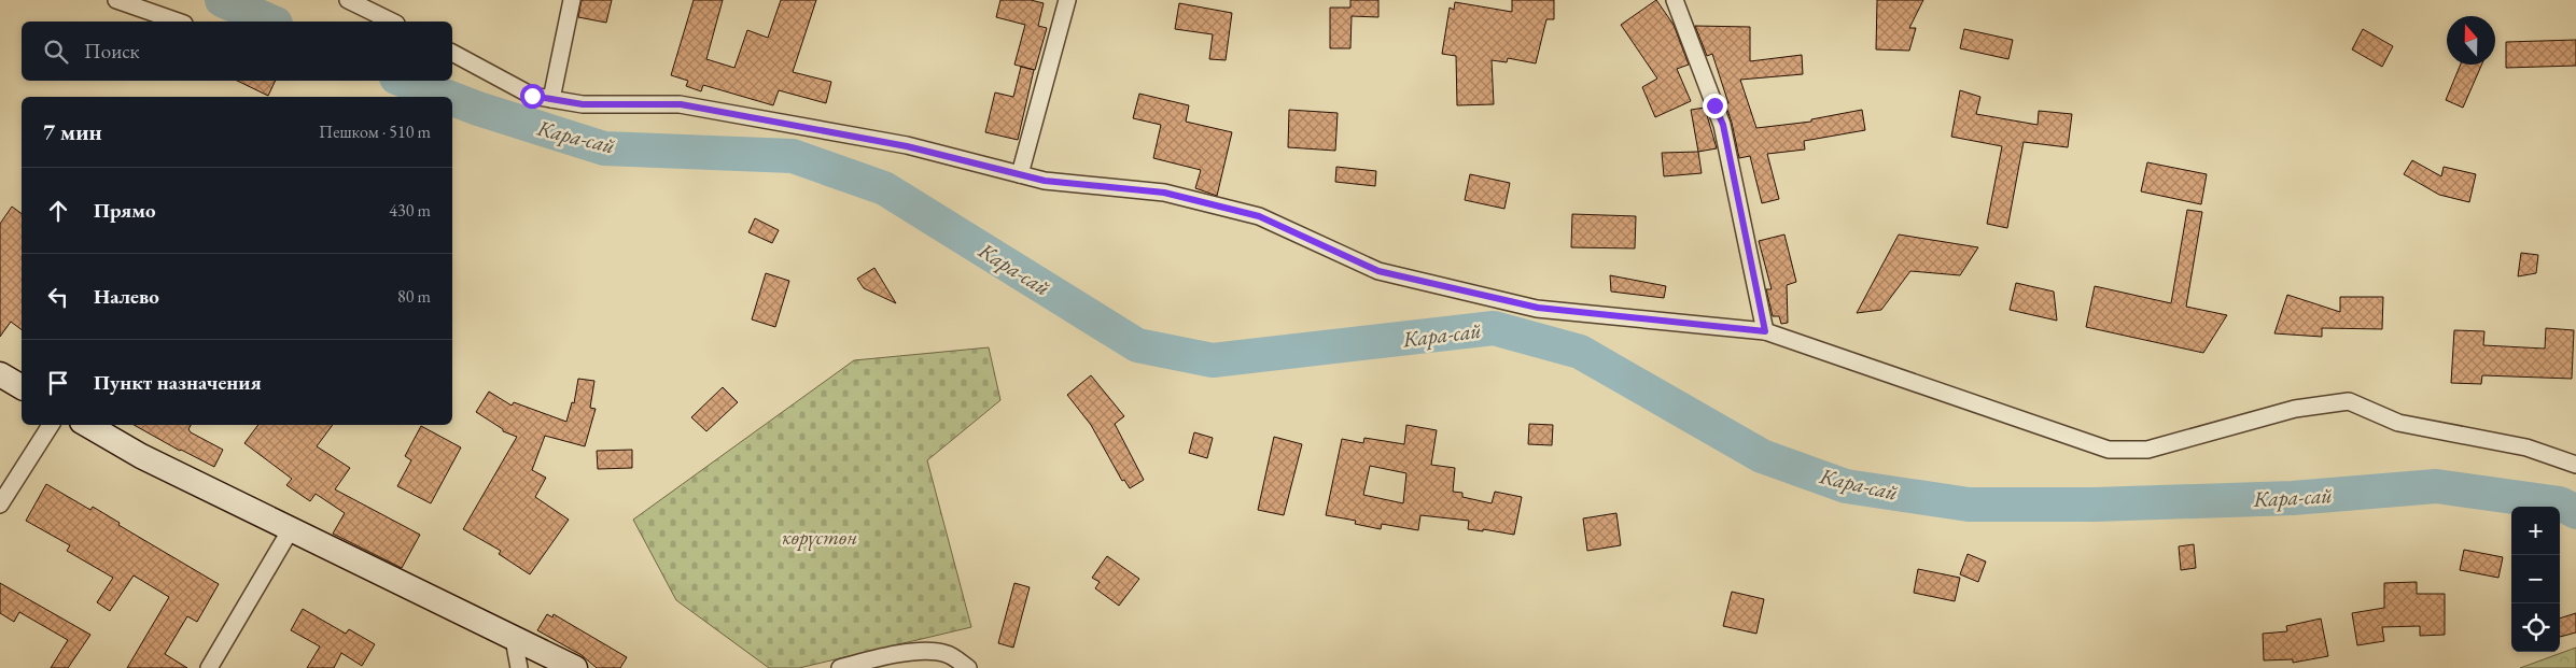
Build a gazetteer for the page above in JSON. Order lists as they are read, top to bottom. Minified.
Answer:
{"water":["Кара-сай"],"parks":["көрүстөн"],"north":"top","page":{"search":"Поиск","heading":["7 мин","Пешком · 510 m"],"list":[["Прямо","430 m"],["Налево","80 m"],"Пункт назначения"],"map_buttons":["+","−"]}}
